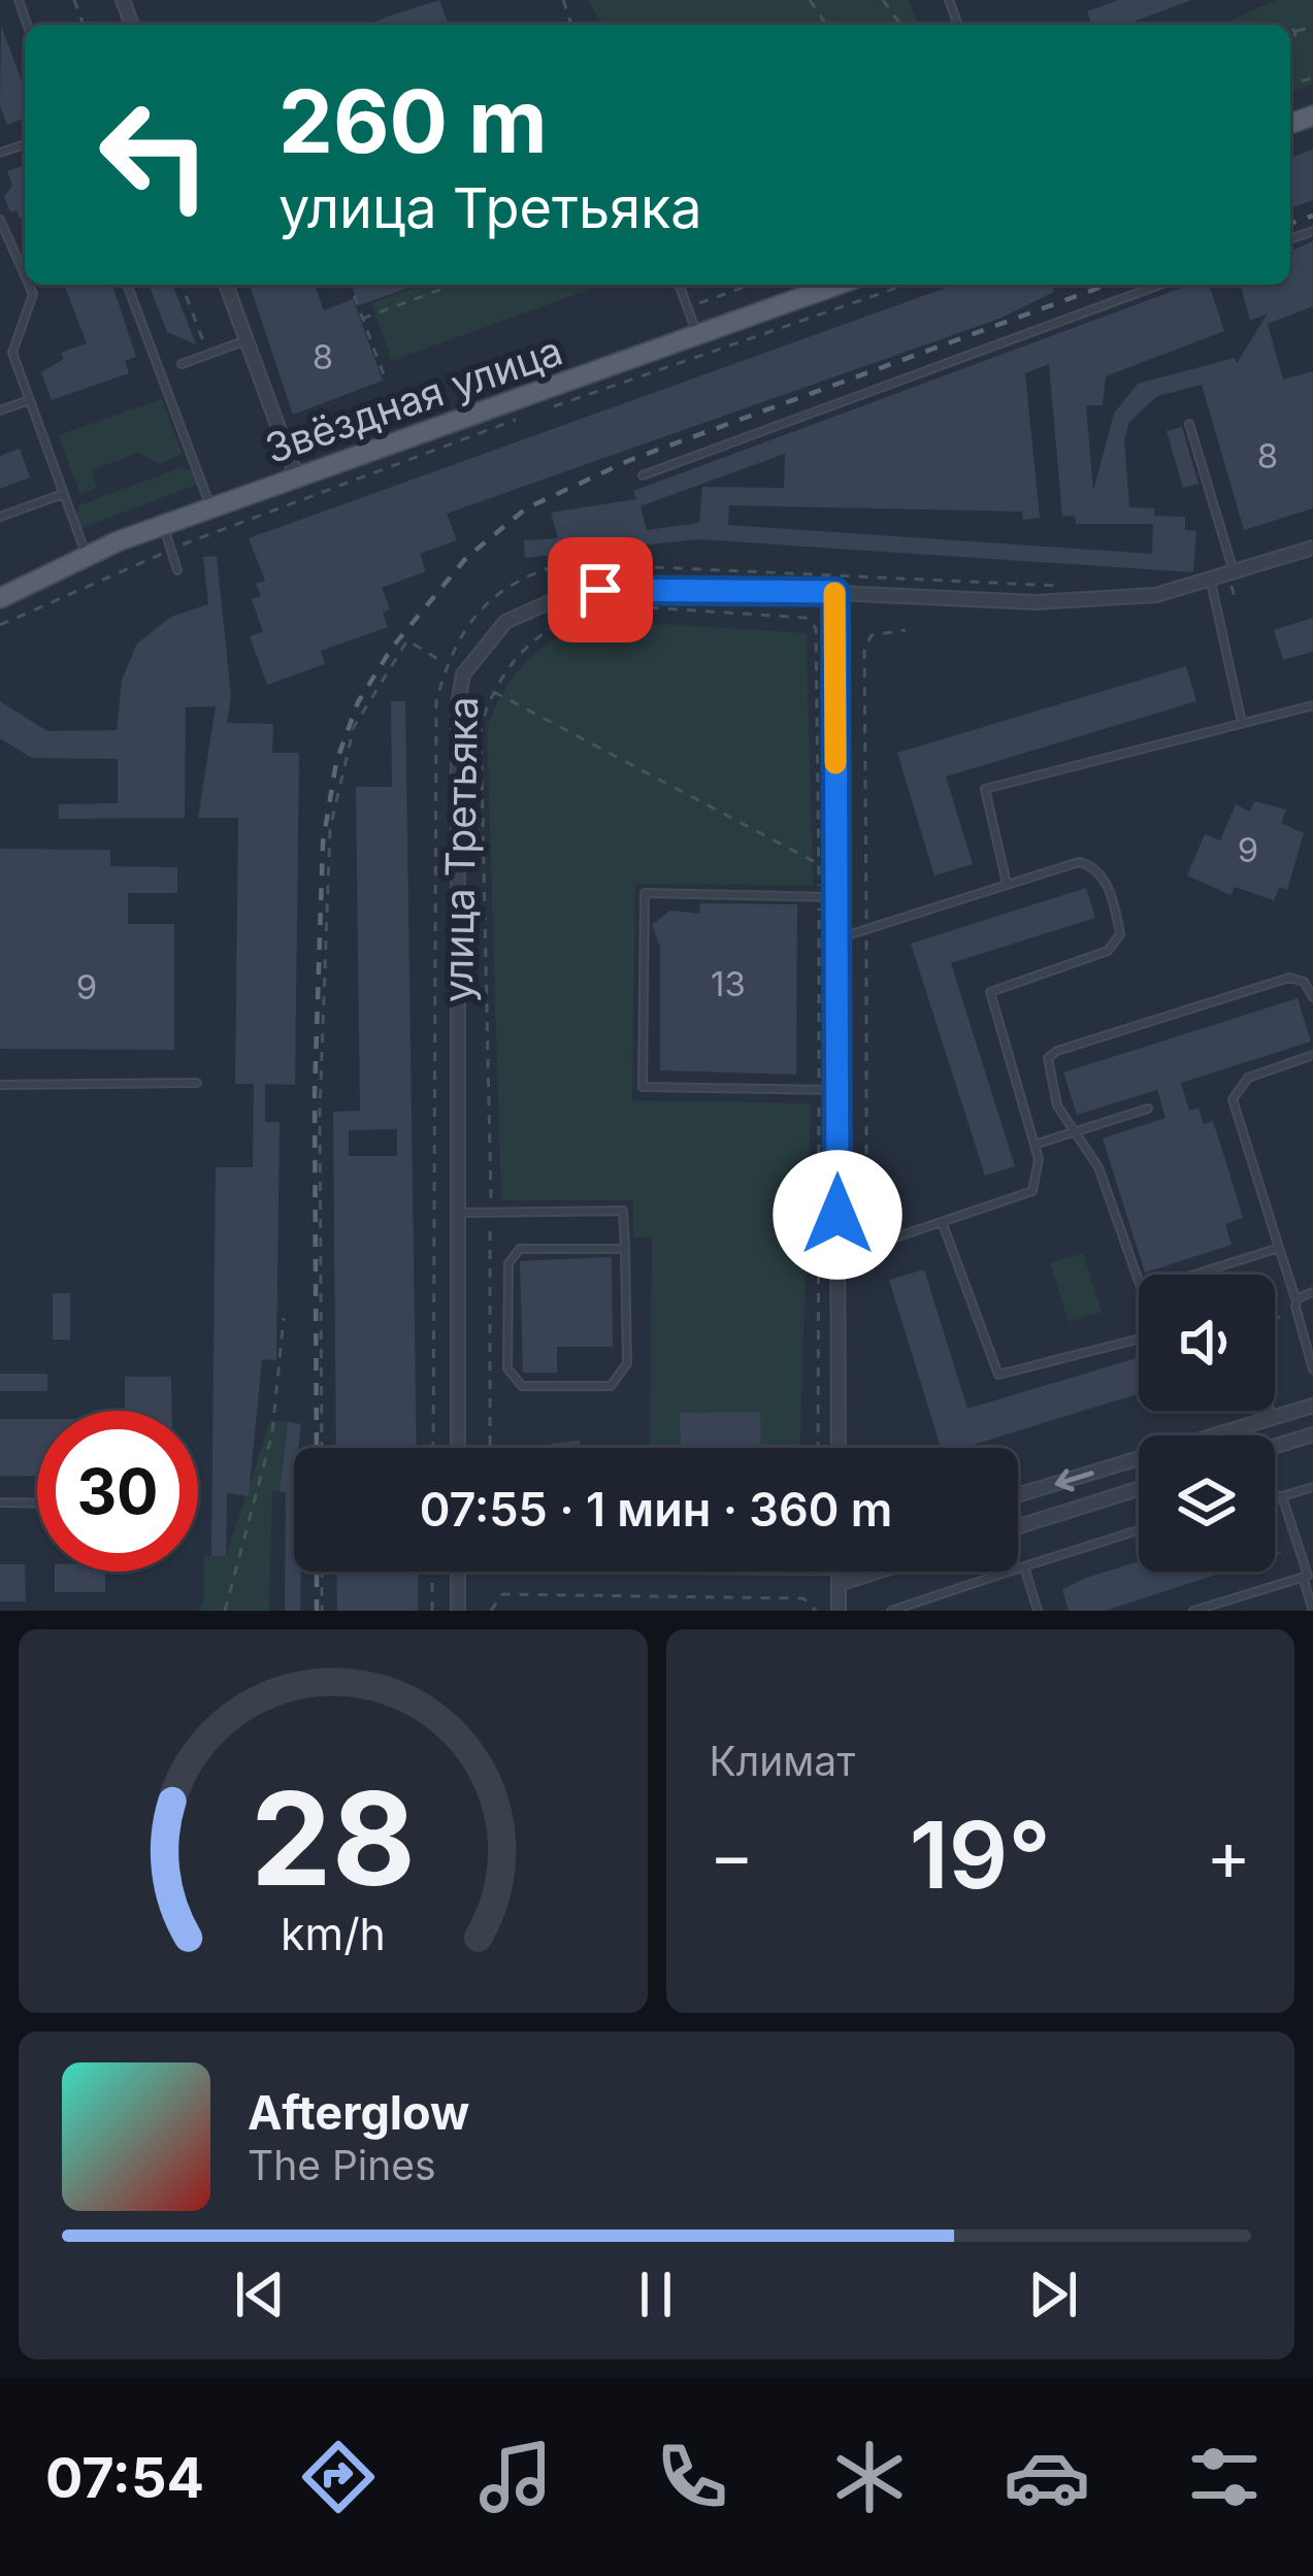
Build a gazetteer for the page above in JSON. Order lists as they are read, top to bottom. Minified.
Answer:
{"streets":{"main road":["Звёздная улица"],"street":["улица Третьяка"]},"house_numbers":["8","8","9","13","9"],"page":{"turn":["260 m","улица Третьяка"],"limit":"30","trip":"07:55 · 1 мин · 360 m","tile":"Климат","heat":["−","19°","+"],"song":["Afterglow","The Pines"],"tabs":"07:54","gauge":["28","km/h"]}}
